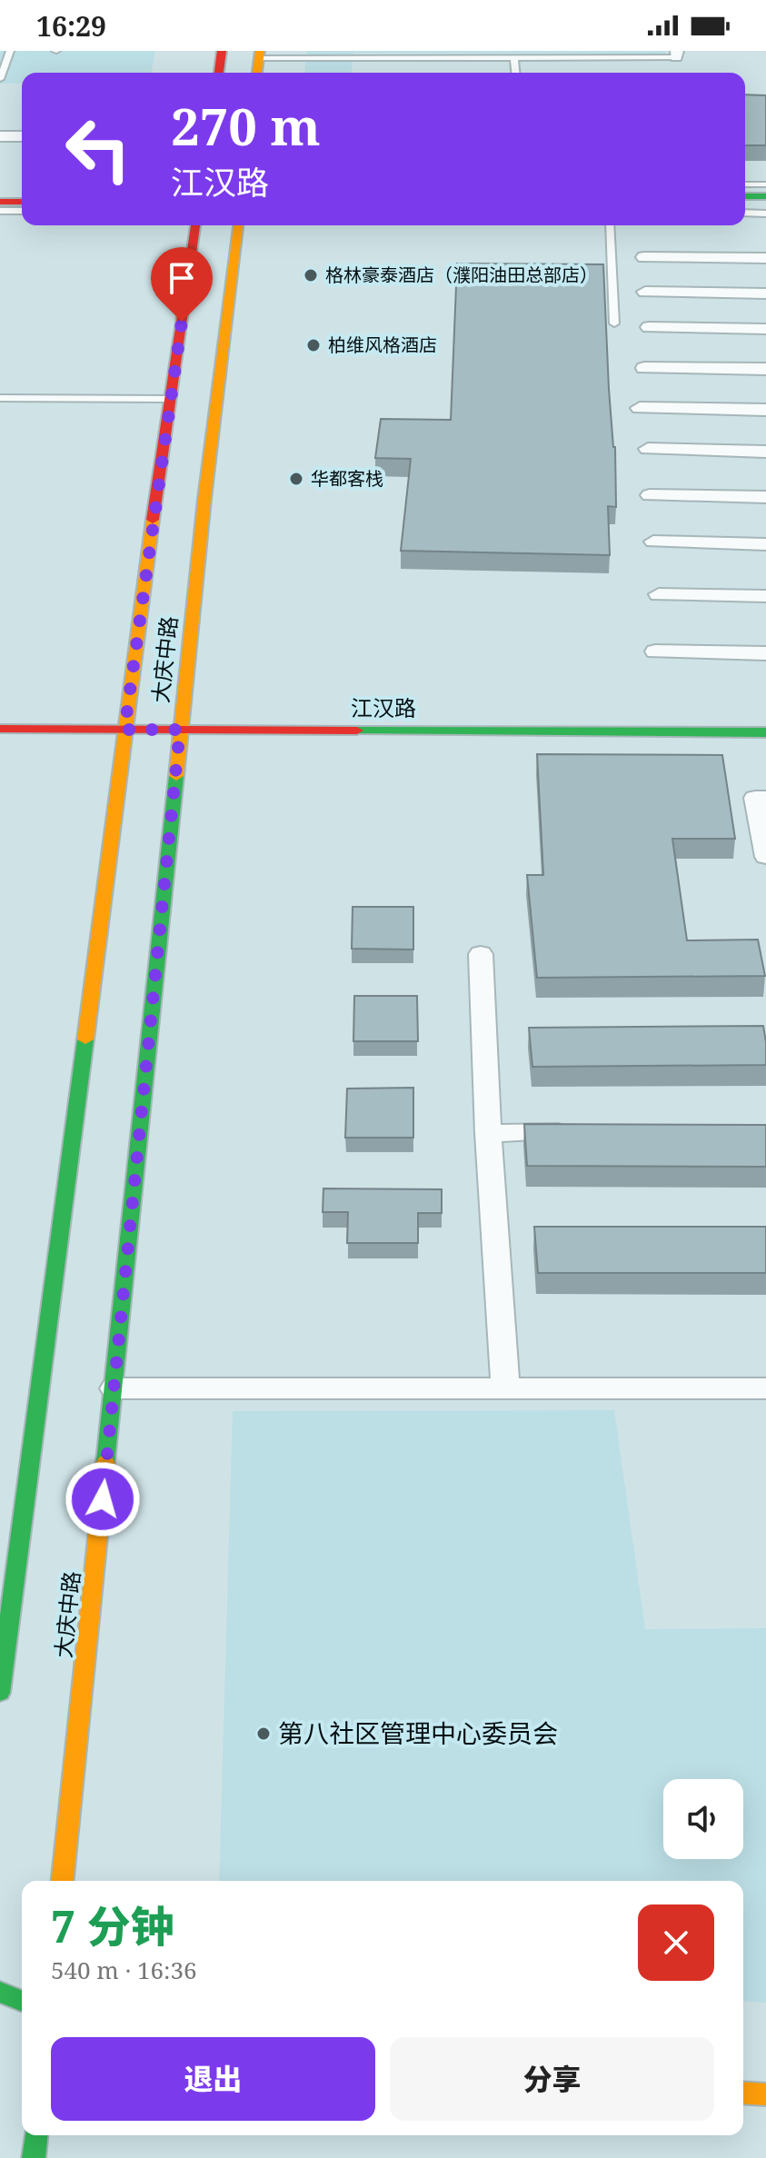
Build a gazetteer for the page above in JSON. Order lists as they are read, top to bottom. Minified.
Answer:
{"streets":{"main road":["大庆中路","江汉路"]},"crossings":[["大庆中路","江汉路"]],"places":["格林豪泰酒店（濮阳油田总部店）","柏维风格酒店","华都客栈","第八社区管理中心委员会"],"page":{"status":"16:29","turn":["270 m","江汉路"],"heading":["7 分钟","540 m · 16:36"],"buttons":["退出","分享"]}}
